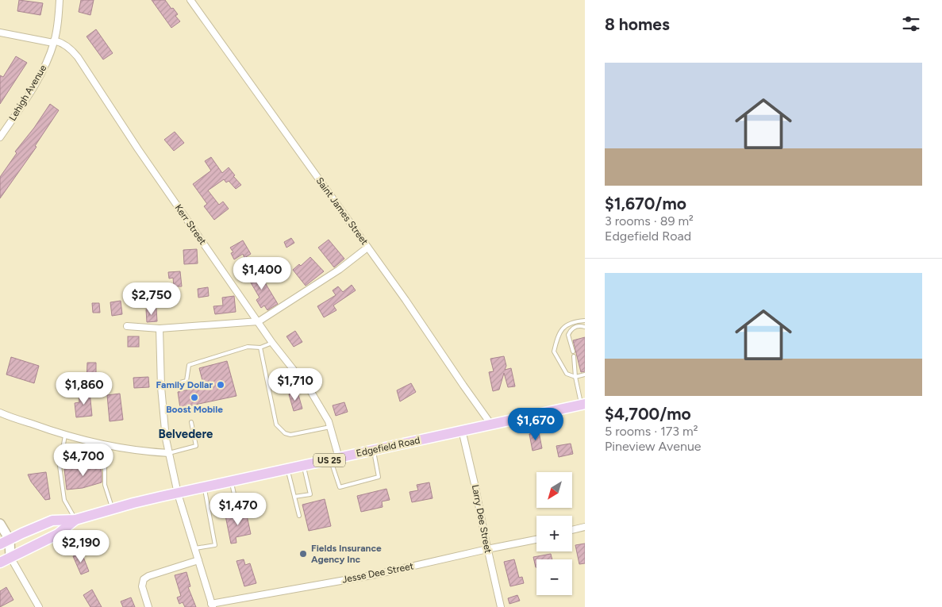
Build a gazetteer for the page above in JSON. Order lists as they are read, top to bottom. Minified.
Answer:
{"streets":{"main road":["Edgefield Road","US 25"],"street":["Lehigh Avenue","Saint James Street","Kerr Street","Larry Dee Street","Jesse Dee Street"]},"crossings":[["Lehigh Avenue","Kerr Street"],["Saint James Street","Edgefield Road"],["Kerr Street","Edgefield Road"],["Edgefield Road","Larry Dee Street"],["Larry Dee Street","Jesse Dee Street"]],"districts":["Belvedere"],"places":["Family Dollar","Boost Mobile","Fields Insurance Agency Inc"],"north":"bottom left","page":{"heading":"8 homes","list":[{"name":"$1,670/mo","note":"3 rooms · 89 m² · Edgefield Road"},{"name":"$4,700/mo","note":"5 rooms · 173 m² · Pineview Avenue"}],"price":["$1,400","$2,750","$1,710","$1,860","$1,670","$4,700","$1,470","$2,190"],"map_buttons":["+","−"]}}
